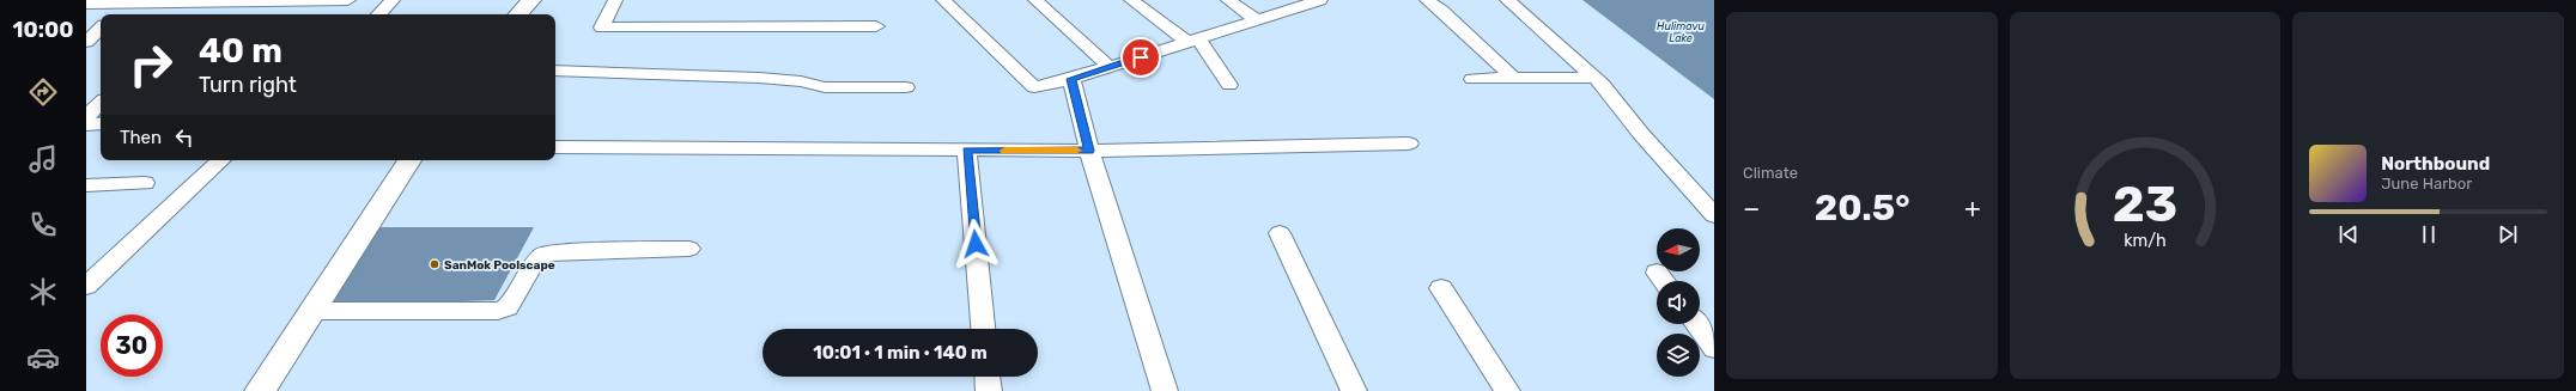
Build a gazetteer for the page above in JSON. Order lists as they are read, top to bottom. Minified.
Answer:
{"water":["Hulimavu Lake"],"places":["SanMok Poolscape"],"north":"left","page":{"tabs":"10:00","tile":"Climate","turn":["40 m","Turn right"],"then":"Then","song":["Northbound","June Harbor"],"heat":["−","20.5°","+"],"limit":"30","trip":"10:01 · 1 min · 140 m","gauge":["23","km/h"]}}
